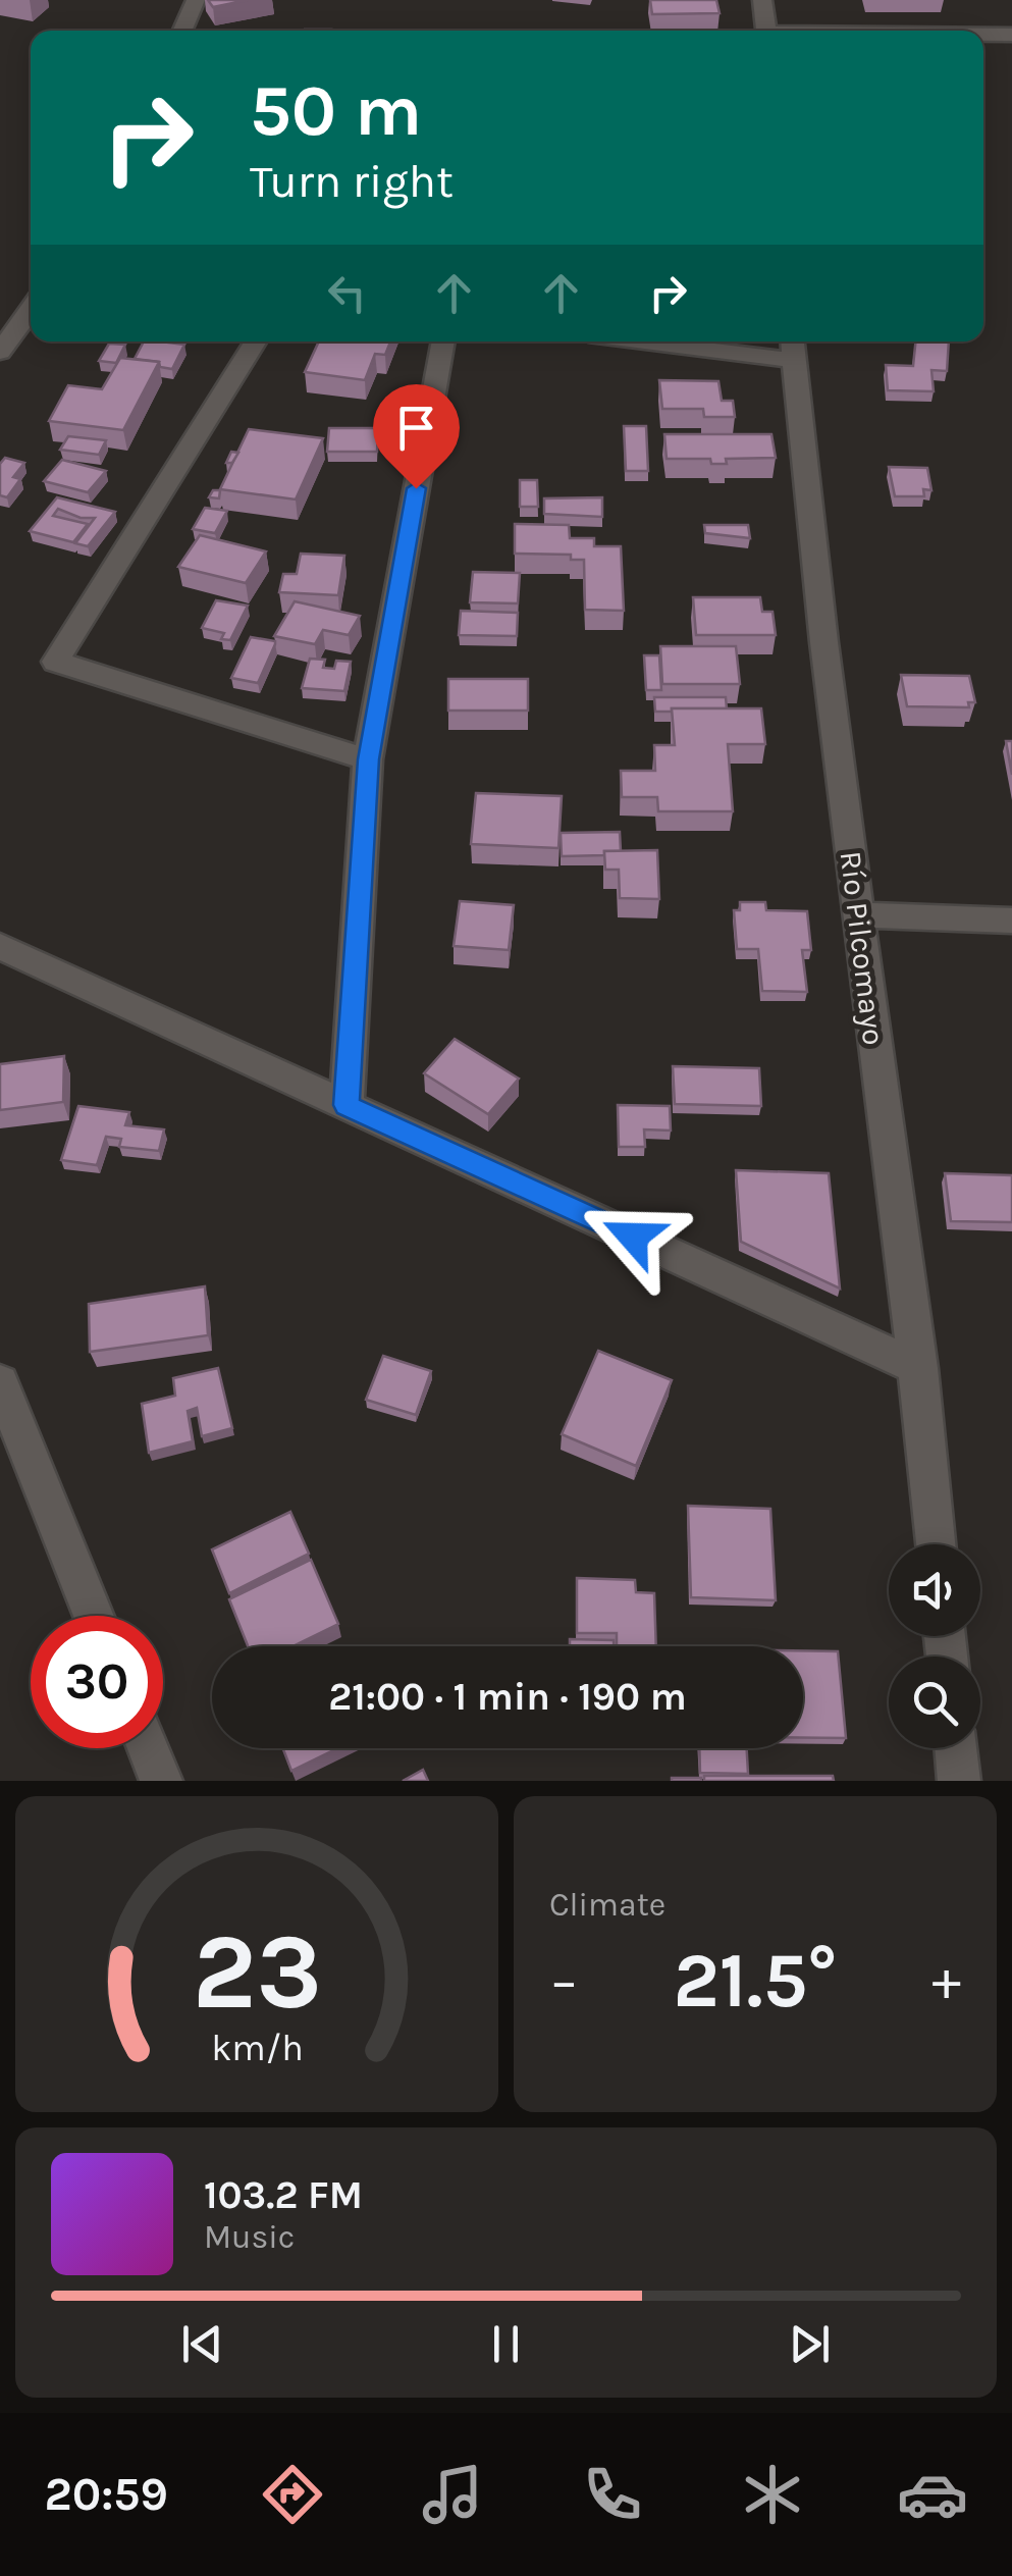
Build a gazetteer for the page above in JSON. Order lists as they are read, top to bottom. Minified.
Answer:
{"streets":{"street":["Río Pilcomayo"]},"page":{"turn":["50 m","Turn right"],"limit":"30","trip":"21:00 · 1 min · 190 m","tile":"Climate","heat":["−","21.5°","+"],"song":["103.2 FM","Music"],"tabs":"20:59","gauge":["23","km/h"]}}
